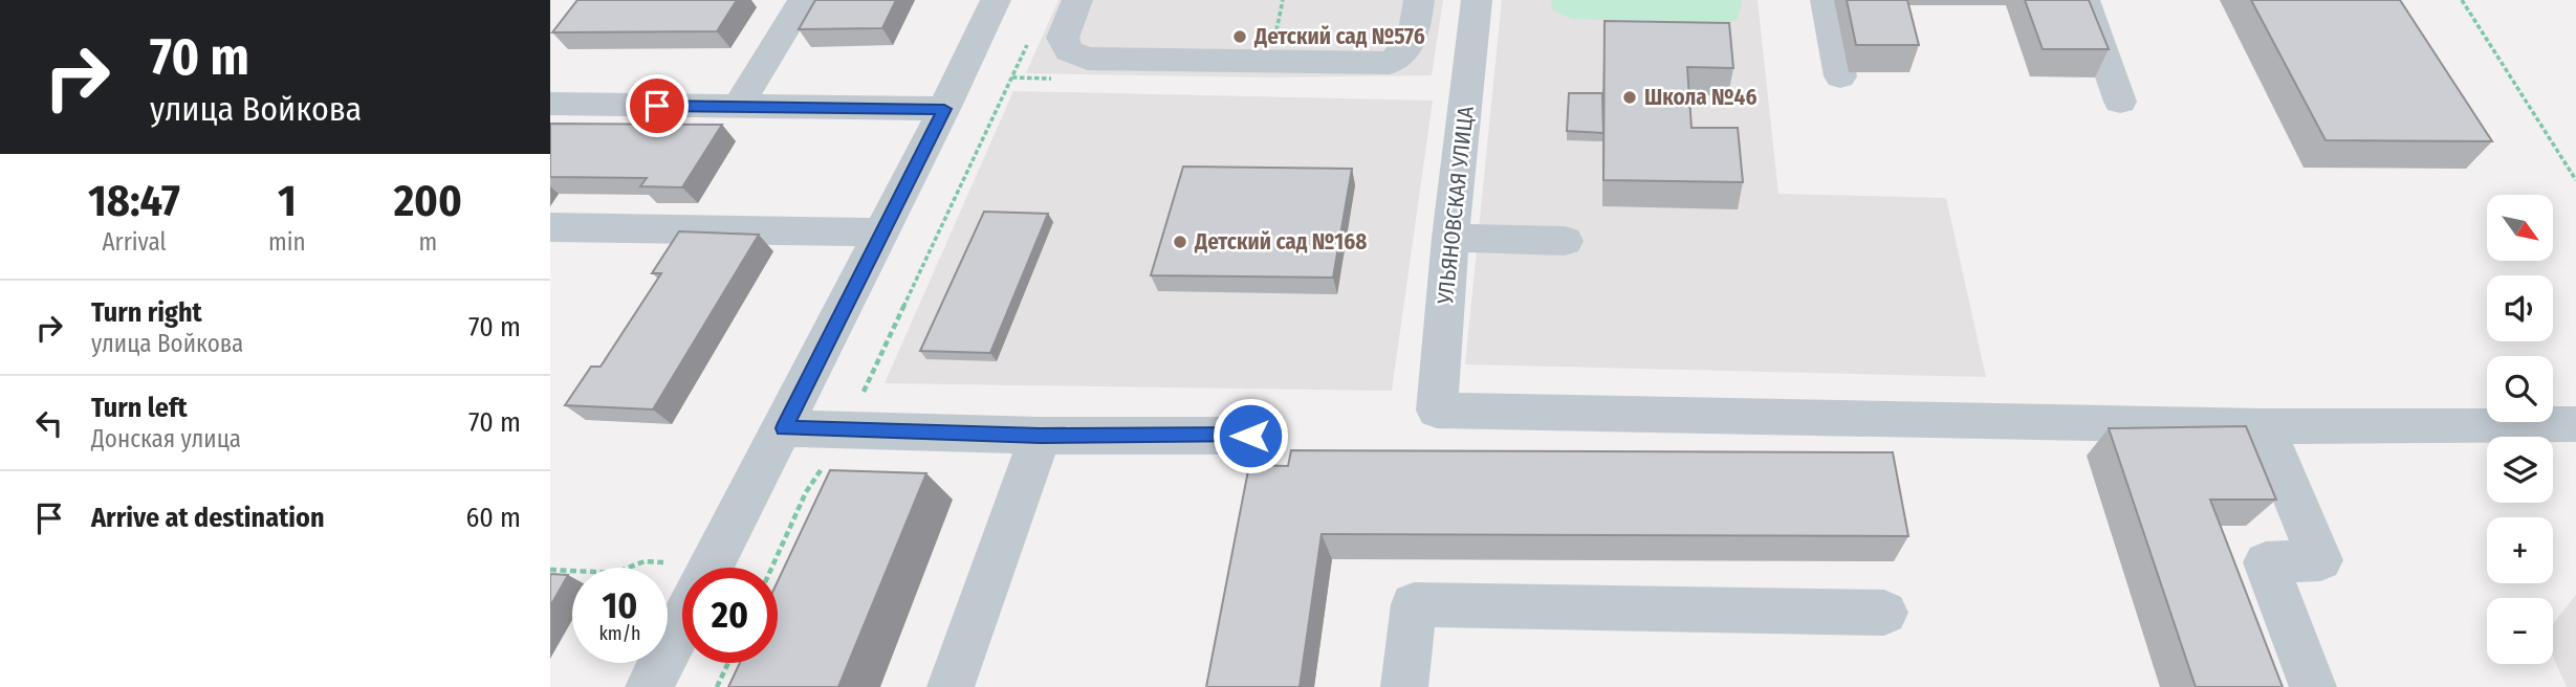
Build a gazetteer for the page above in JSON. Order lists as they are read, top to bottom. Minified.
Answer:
{"streets":{"street":["УЛЬЯНОВСКАЯ УЛИЦА"]},"places":["Детский сад №576","Школа №46","Детский сад №168"],"north":"bottom right","page":{"turn":["70 m","улица Войкова"],"eta":["18:47","Arrival","1","min","200","m"],"map_buttons":["+","−"],"list":[{"name":"Turn right","note":"улица Войкова","value":"70 m"},{"name":"Turn left","note":"Донская улица","value":"70 m"},{"name":"Arrive at destination","value":"60 m"}],"speed":"10 km/h","limit":"20"}}
